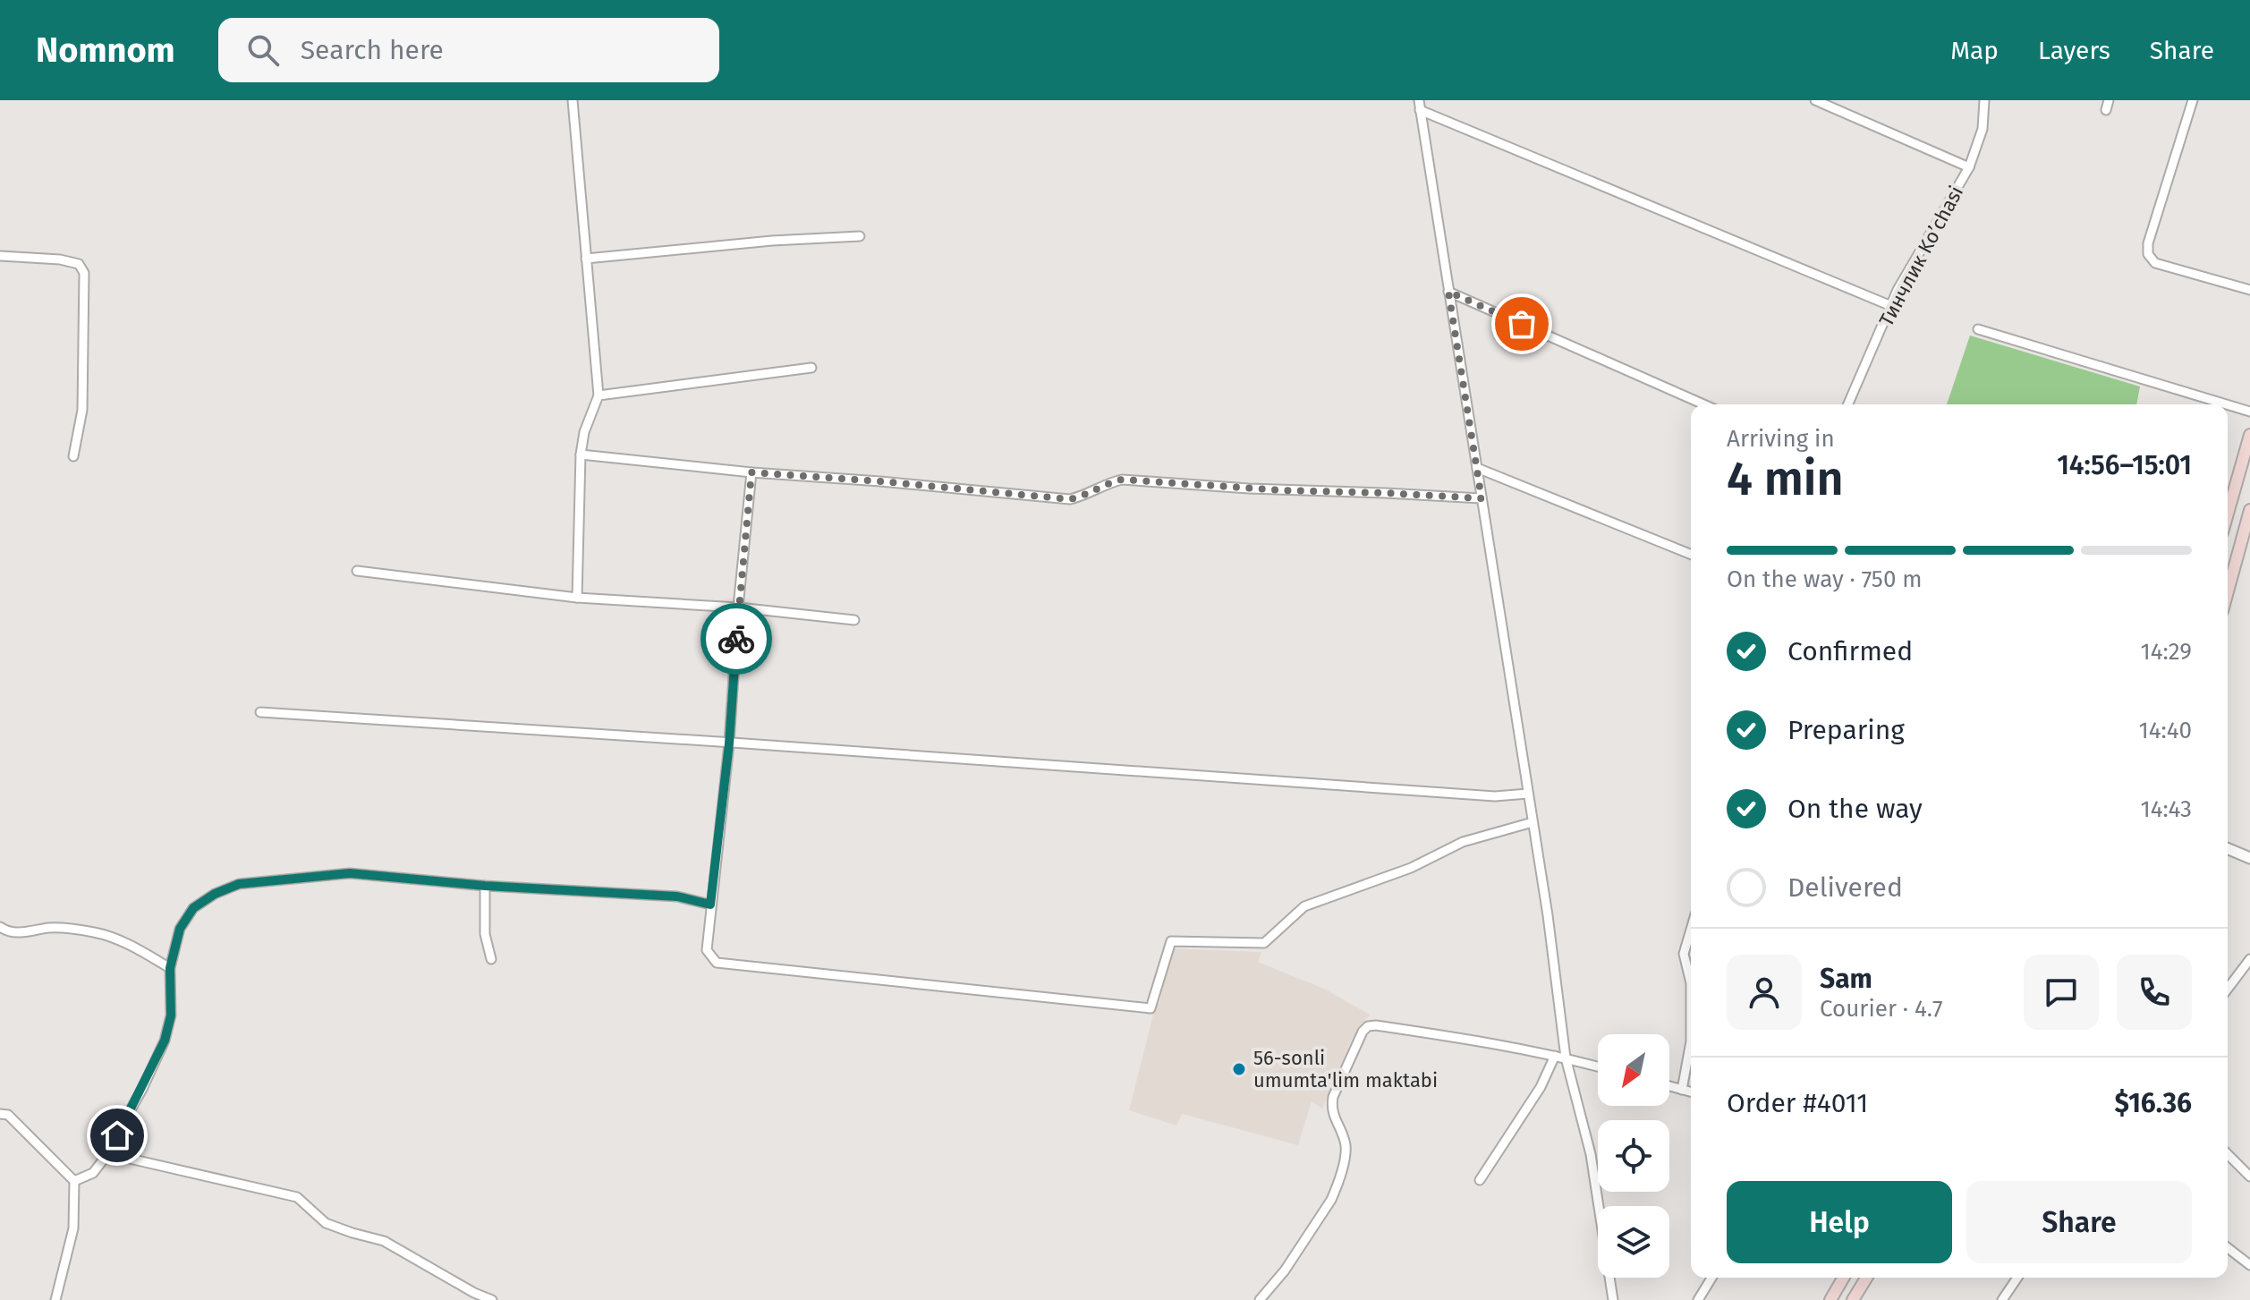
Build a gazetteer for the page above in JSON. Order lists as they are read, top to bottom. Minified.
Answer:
{"streets":{"street":["Тинчлик Ko’chasi"]},"places":["56-sonli umumta'lim maktabi"],"north":"bottom left","page":{"header":"Nomnom","search":"Search here","nav":["Map","Layers","Share"],"heading":["4 min","Arriving in","14:56–15:01"],"panel":["Sam","Courier · 4.7","Order #4011","$16.36"],"bar":"On the way · 750 m","list":[["Confirmed","14:29"],["Preparing","14:40"],["On the way","14:43"],"Delivered"],"buttons":["Help","Share"]}}
